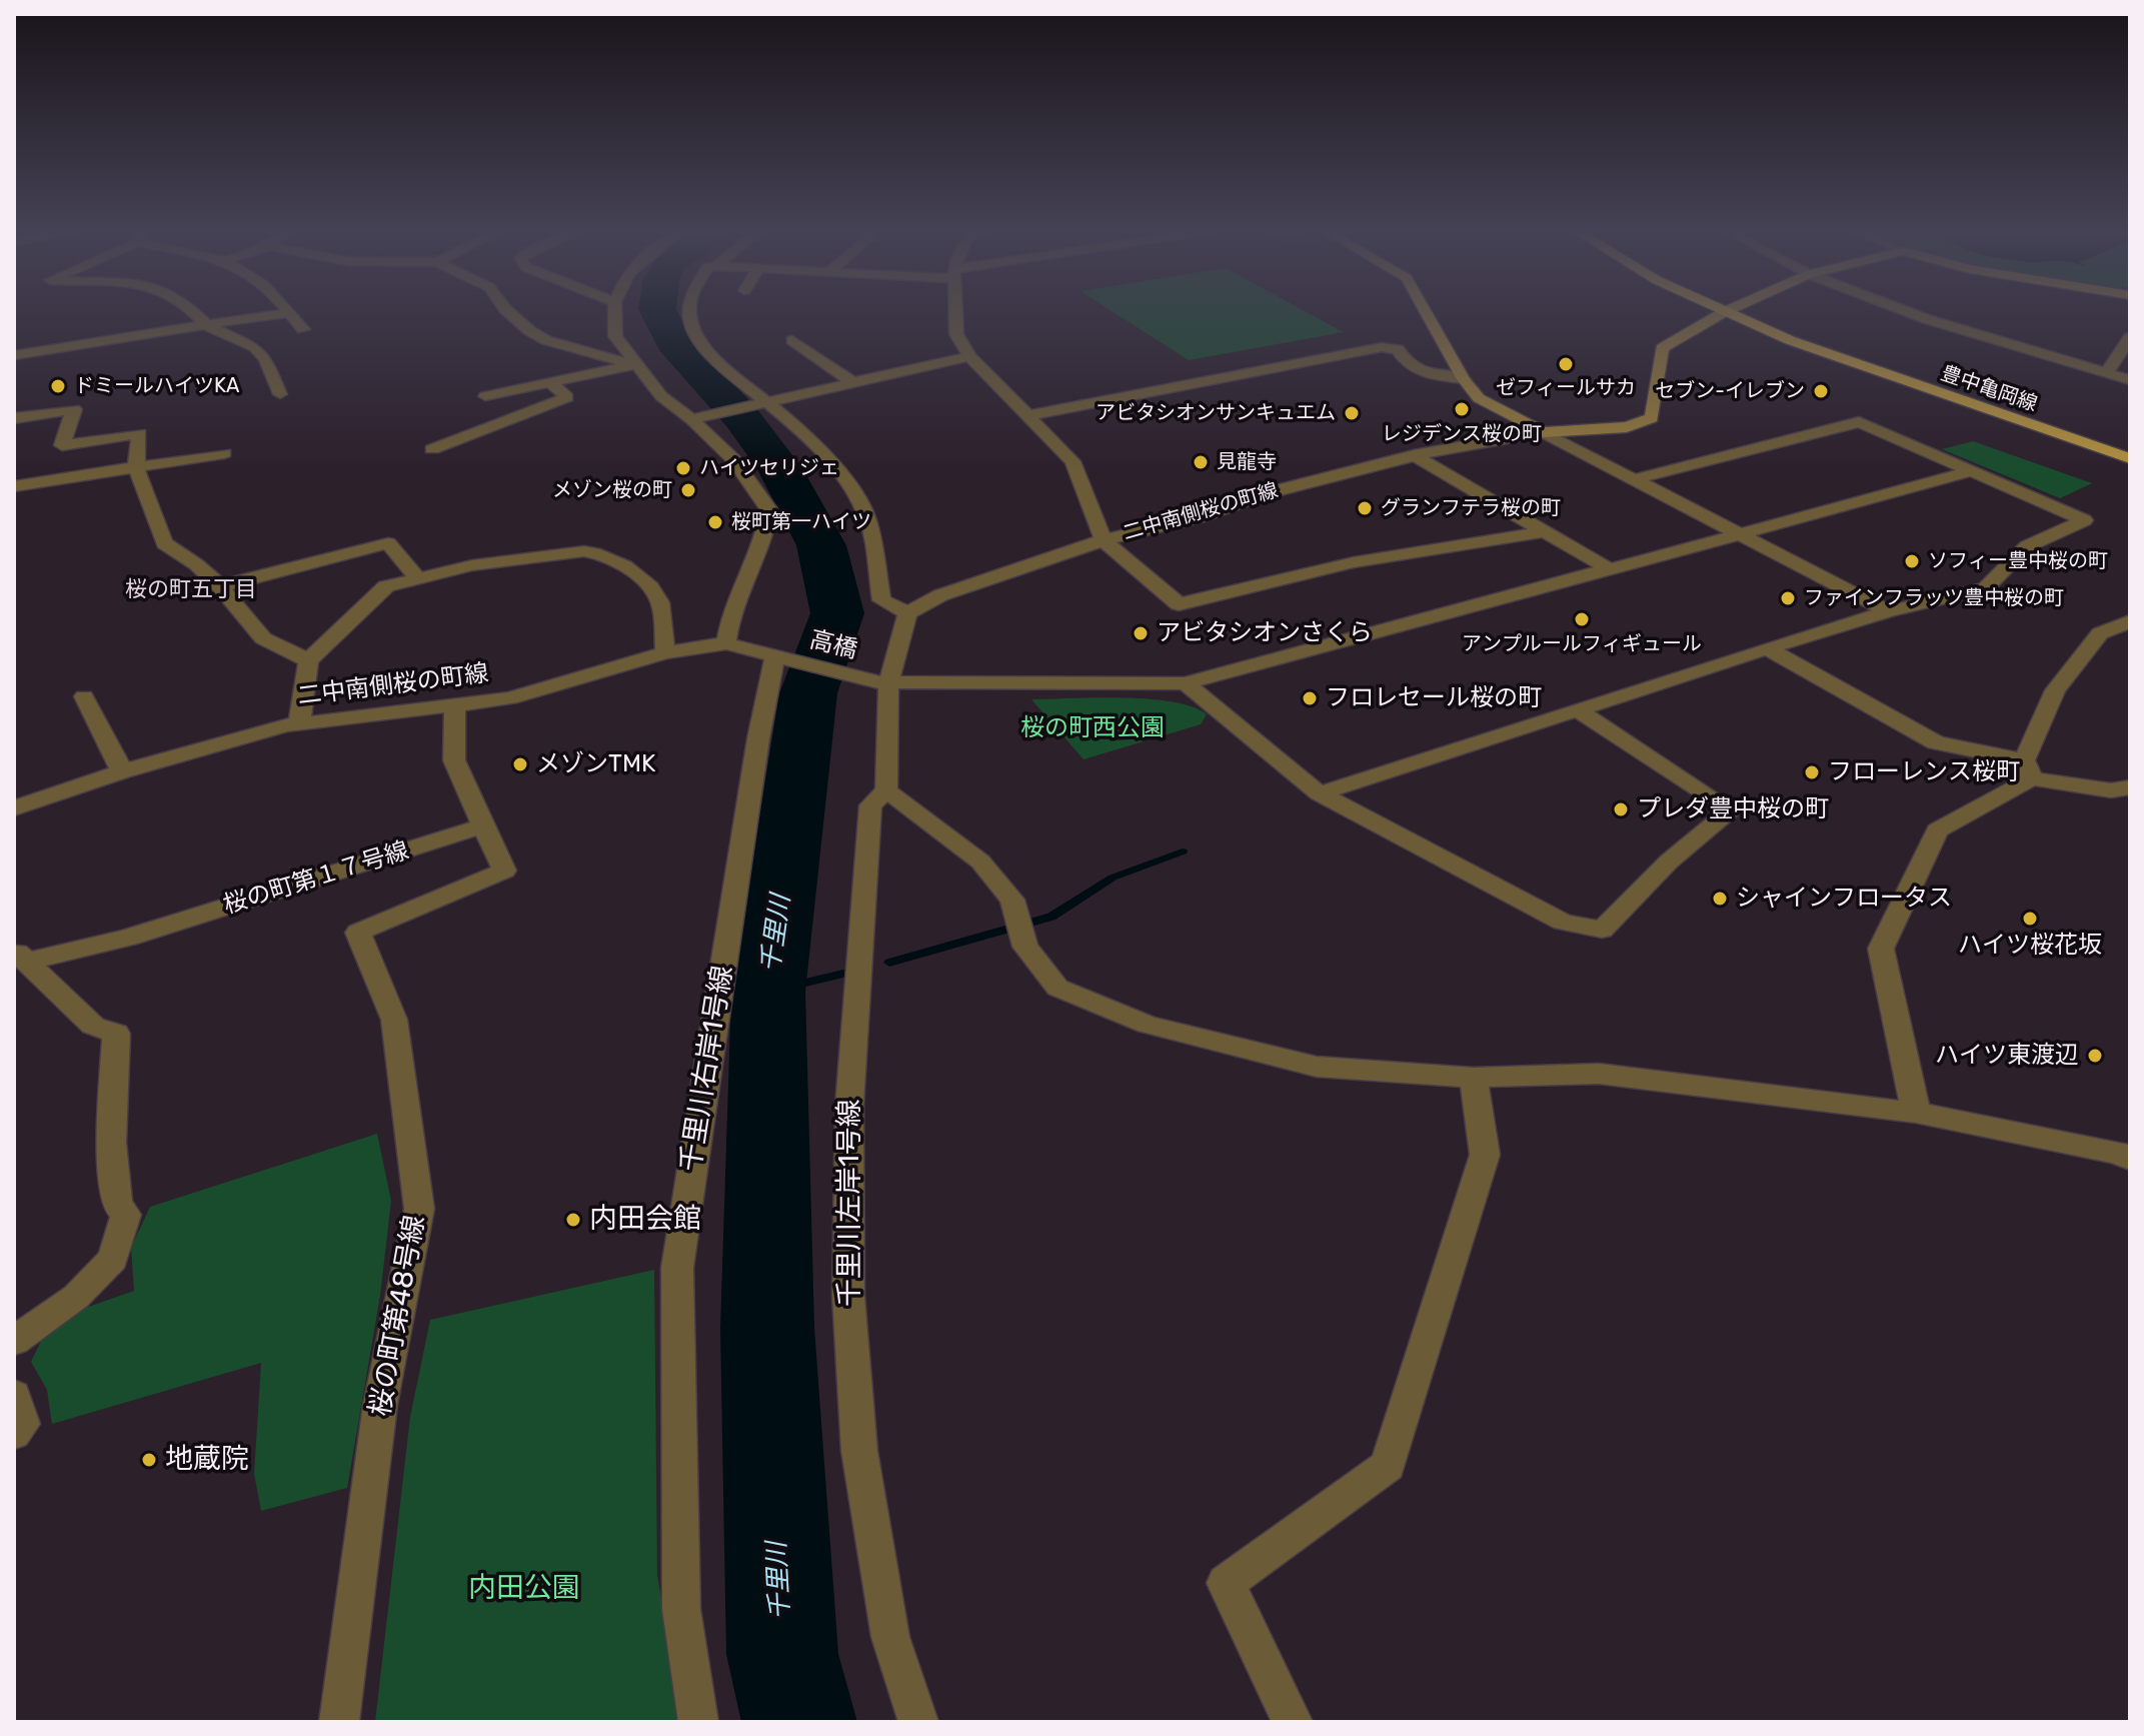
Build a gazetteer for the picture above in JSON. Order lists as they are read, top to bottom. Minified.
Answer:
{"streets":{"main road":["豊中亀岡線"],"street":["二中南側桜の町線","高橋","桜の町第１７号線","千里川右岸1号線","千里川左岸1号線","桜の町第48号線"]},"crossings":[["二中南側桜の町線","高橋"],["二中南側桜の町線","千里川右岸1号線"],["高橋","千里川右岸1号線"],["高橋","千里川左岸1号線"],["桜の町第１７号線","桜の町第48号線"]],"districts":["桜の町五丁目"],"water":["千里川"],"parks":["桜の町西公園","内田公園"],"places":["ゼフィールサカ","ドミールハイツKA","セブン-イレブン","レジデンス桜の町","アビタシオンサンキュエム","見龍寺","ハイツセリジェ","メゾン桜の町","グランフテラ桜の町","桜町第一ハイツ","ソフィー豊中桜の町","ファインフラッツ豊中桜の町","アンプルールフィギュール","アビタシオンさくら","フロレセール桜の町","メゾンTMK","フローレンス桜町","プレダ豊中桜の町","シャインフロータス","ハイツ桜花坂","ハイツ東渡辺","内田会館","地蔵院"]}
